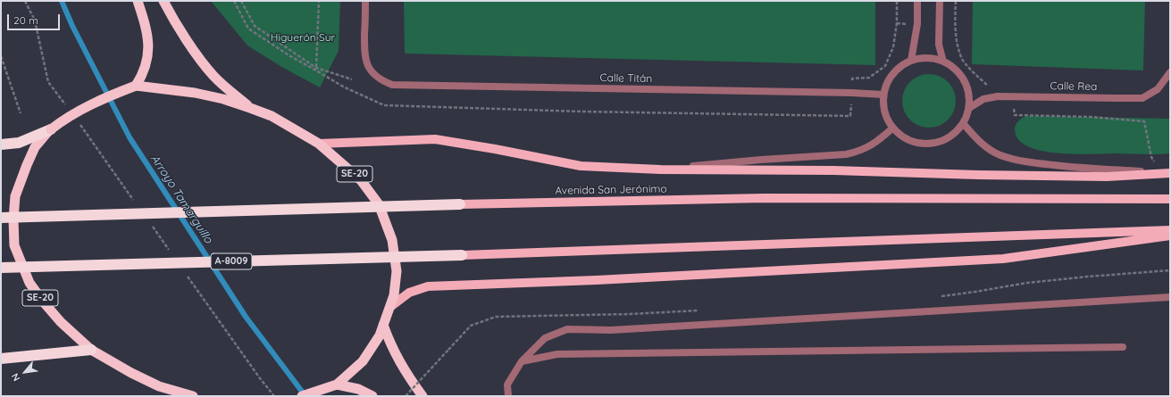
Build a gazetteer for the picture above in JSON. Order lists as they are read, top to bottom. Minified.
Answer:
{"streets":{"highway":["SE-20","A-8009"],"main road":["Avenida San Jerónimo"],"street":["Calle Titán","Calle Rea"]},"crossings":[["Calle Titán","Calle Rea"]],"water":["Arroyo Tamarguillo"],"parks":["Higuerón Sur"],"scale_bar":"20 m","north":"bottom left"}
